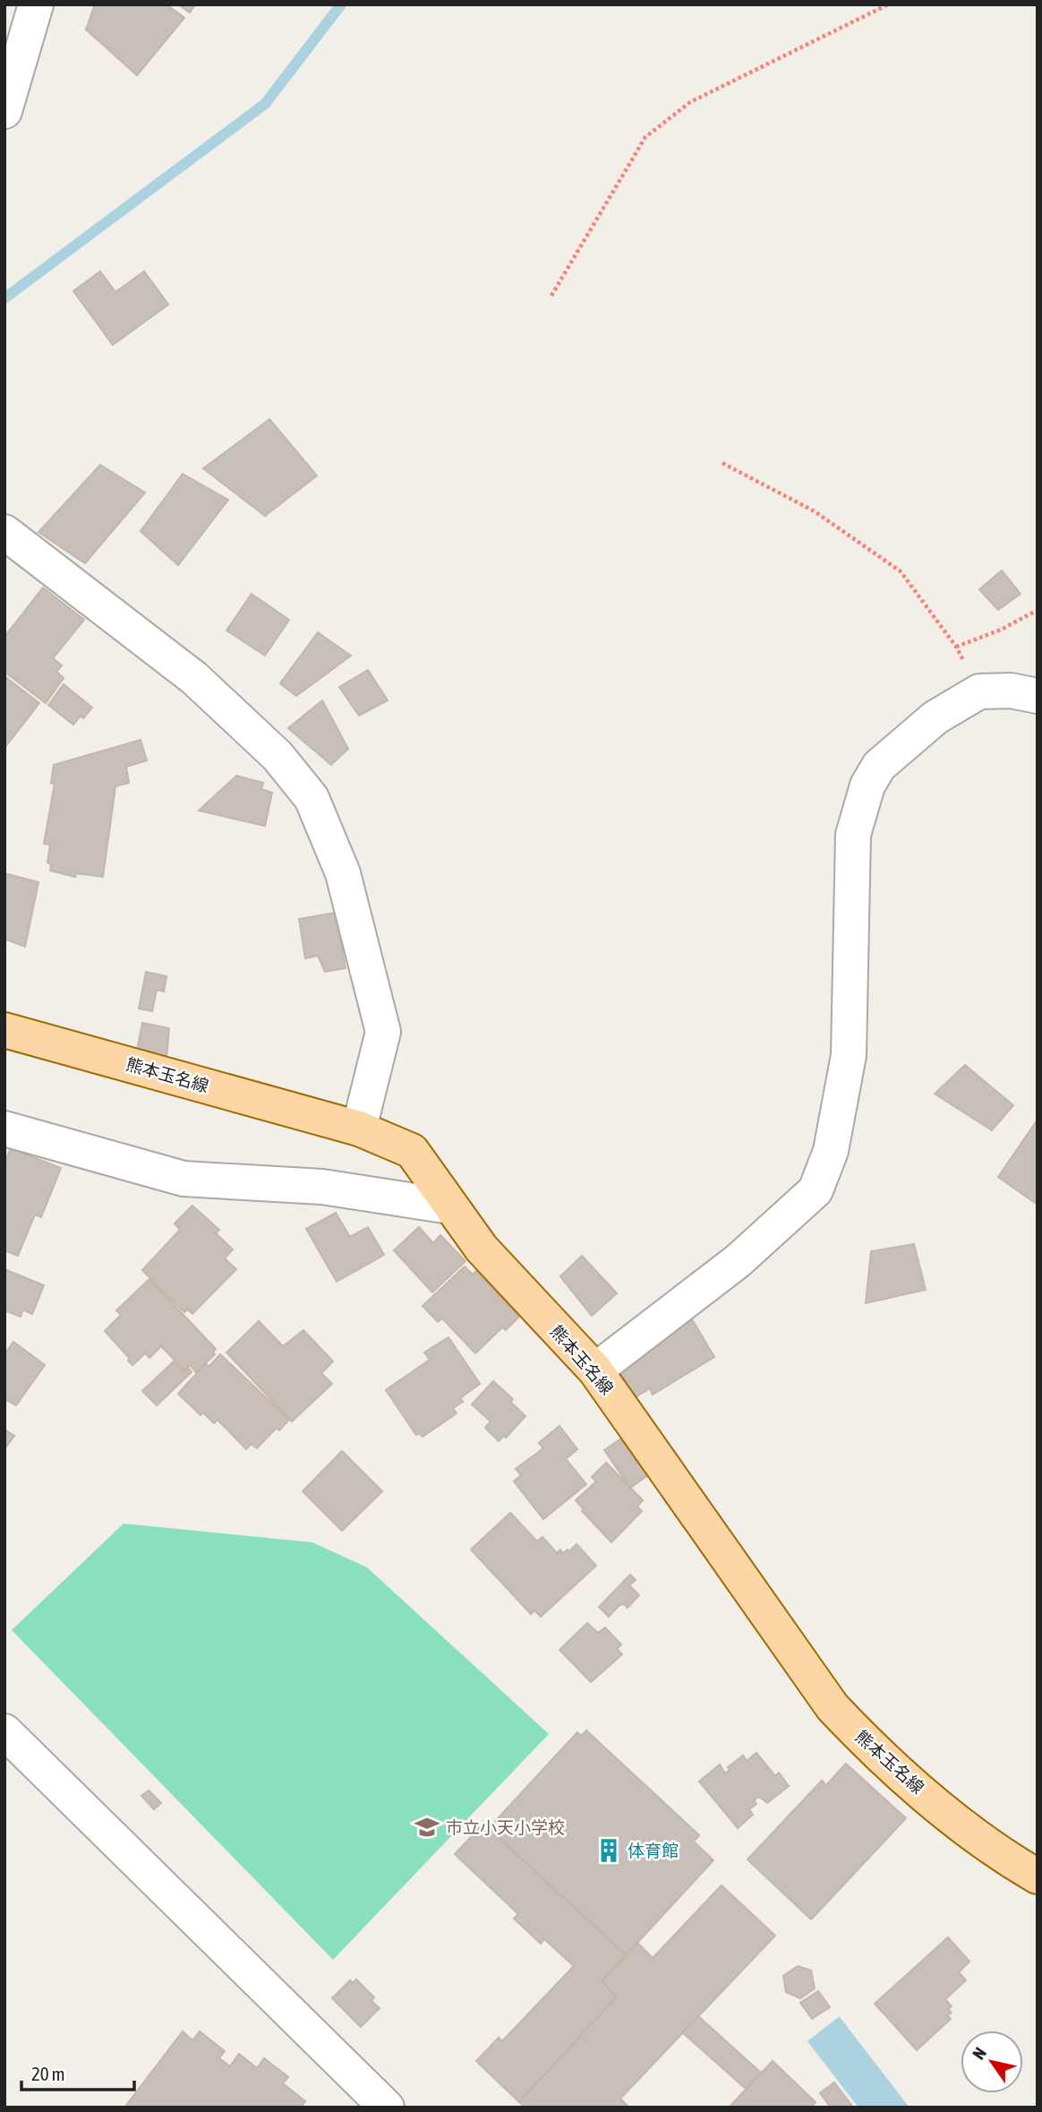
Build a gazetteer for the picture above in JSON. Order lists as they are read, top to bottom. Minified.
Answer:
{"streets":{"main road":["熊本玉名線"]},"places":{"school or university":["市立小天小学校"],"building":["体育館"]},"scale_bar":"20 m","north":"top left"}
